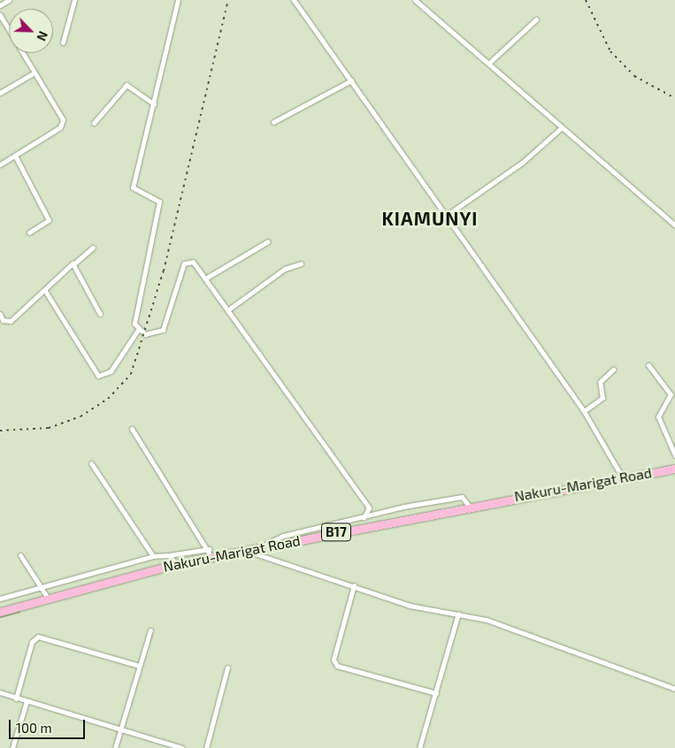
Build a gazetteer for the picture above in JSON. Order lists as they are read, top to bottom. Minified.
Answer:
{"streets":{"main road":["Nakuru-Marigat Road","B17"]},"districts":["KIAMUNYI"],"scale_bar":"100 m","north":"bottom right"}
